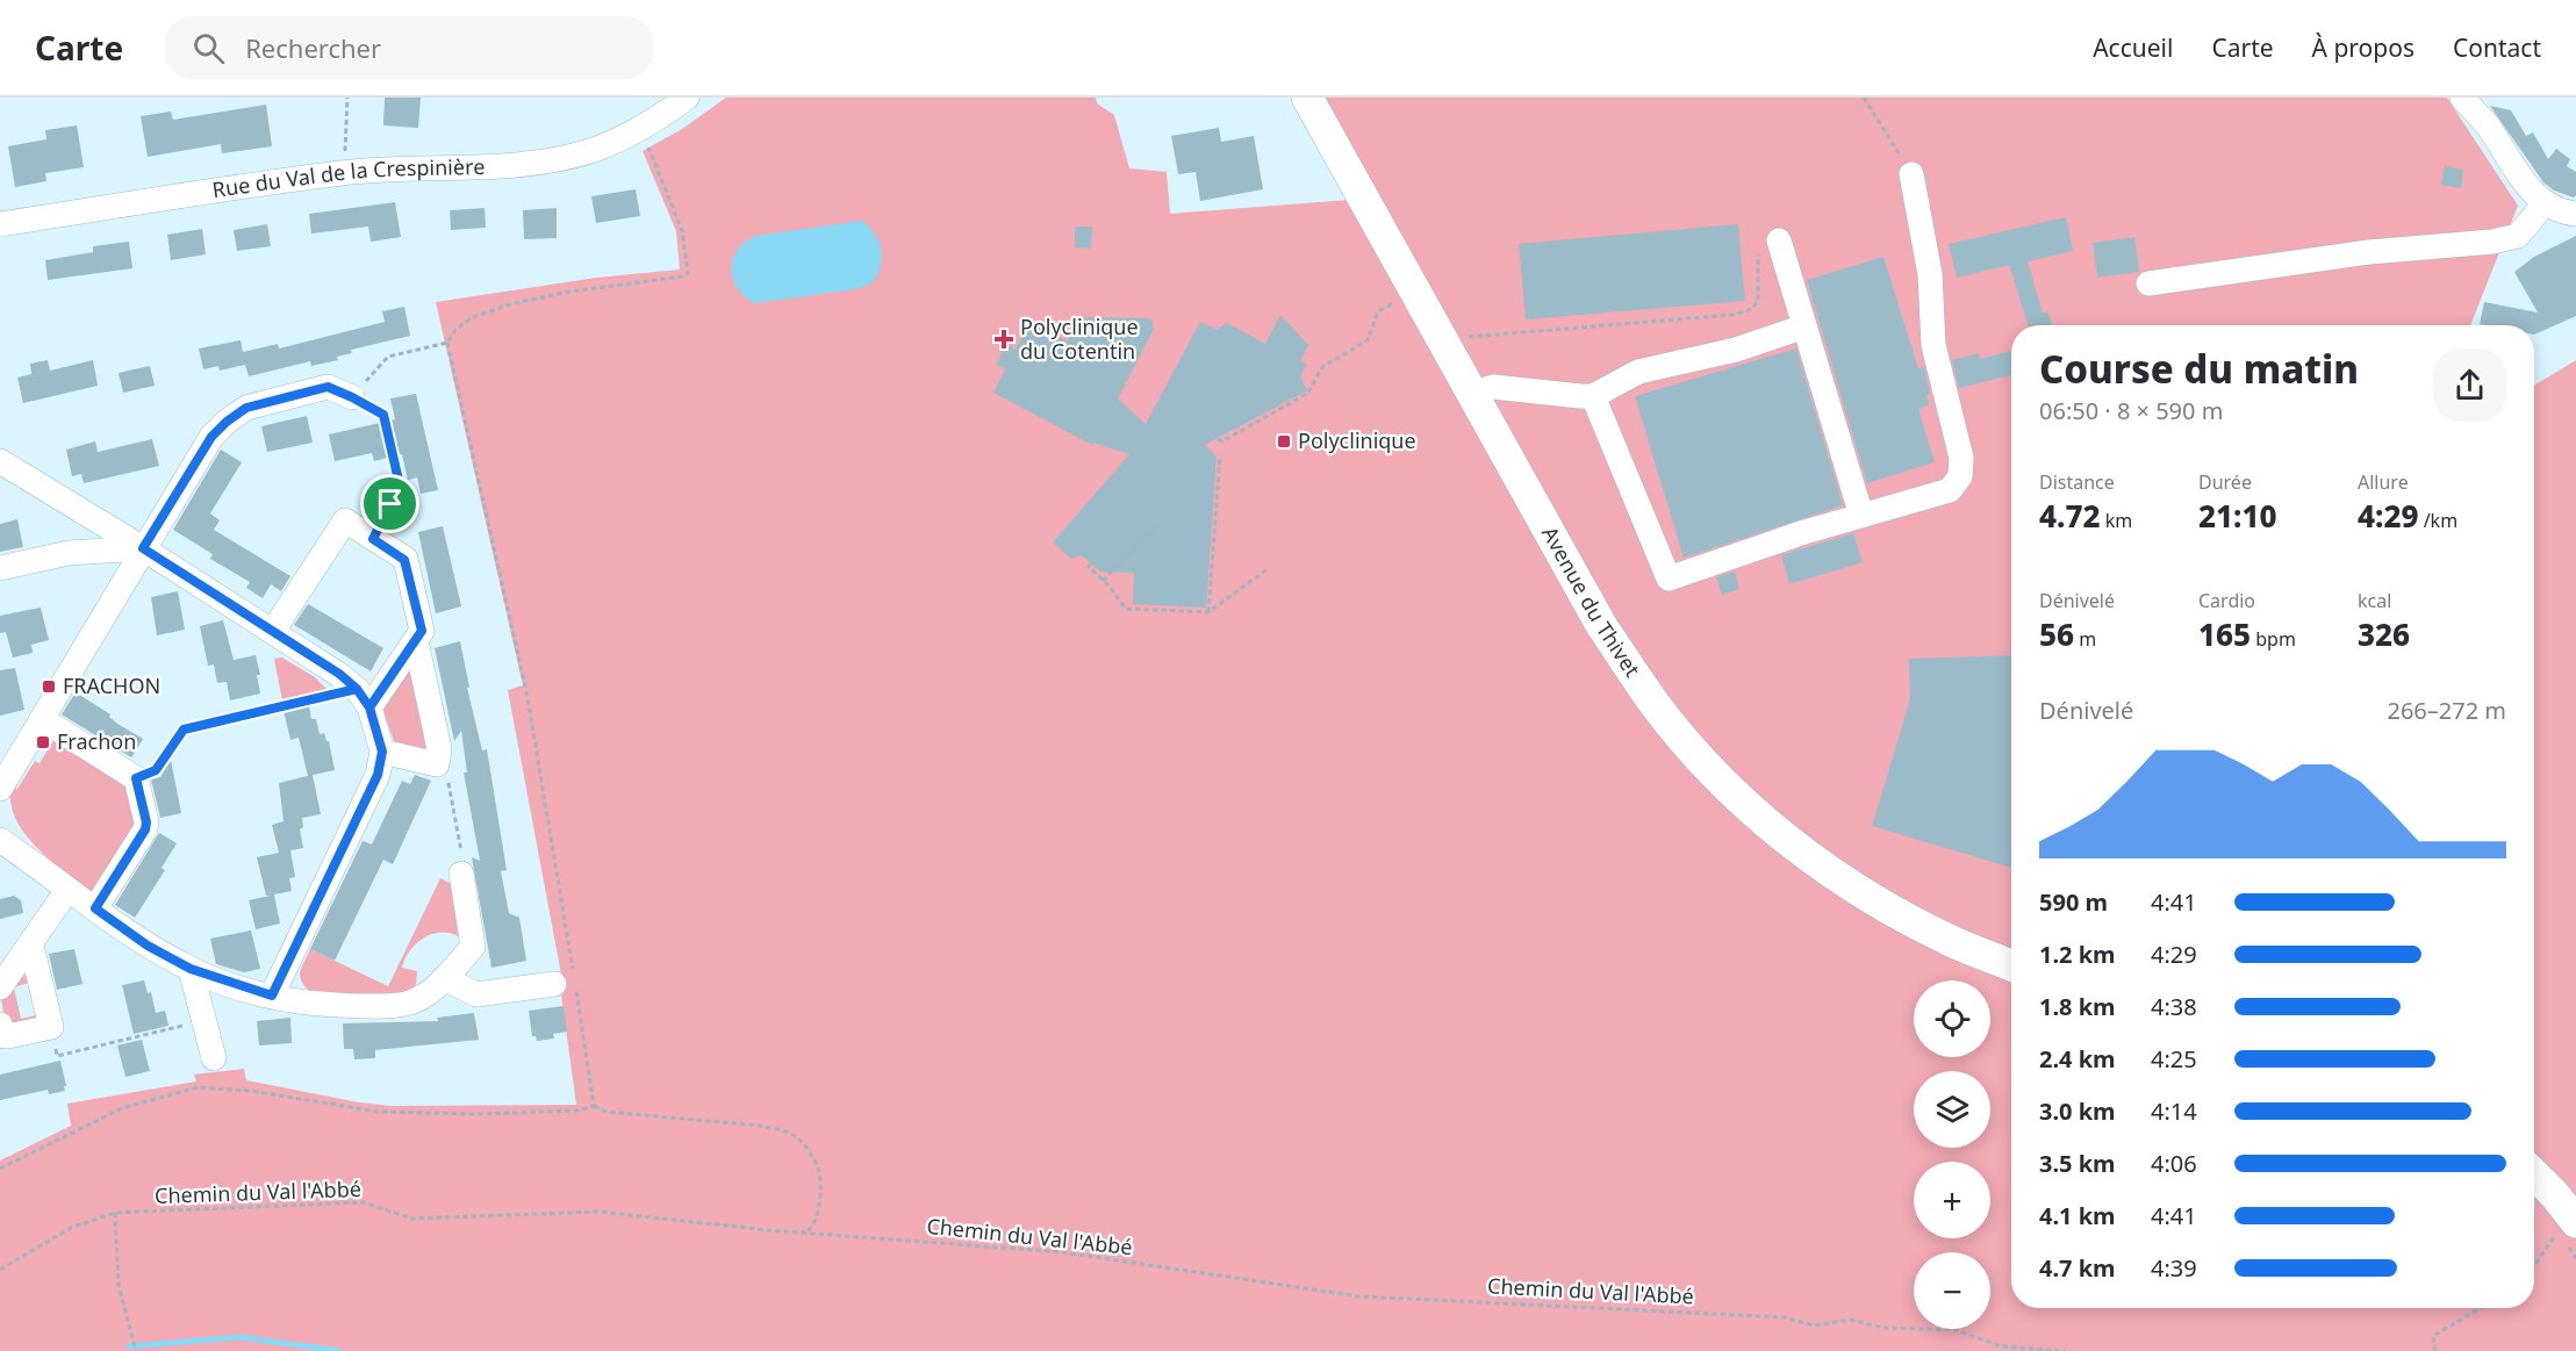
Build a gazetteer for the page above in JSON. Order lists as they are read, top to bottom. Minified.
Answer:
{"streets":{"main road":["Avenue du Thivet"],"street":["Rue du Val de la Crespinière"],"path":["Chemin du Val l'Abbé"]},"places":{"health":["Polyclinique du Cotentin"],"transit":["Polyclinique","FRACHON","Frachon"]},"page":{"header":"Carte","search":"Rechercher","nav":["Accueil","Carte","À propos","Contact"],"heading":["Course du matin","06:50 · 8 × 590 m"],"stats":[["Distance","4.72 km"],["Durée","21:10"],["Allure","4:29 /km"],["Dénivelé","56 m"],["Cardio","165 bpm"],["kcal","326"]],"chart":["Dénivelé","266–272 m"],"list":[{"name":"590 m","note":"4:41"},{"name":"1.2 km","note":"4:29"},{"name":"1.8 km","note":"4:38"},{"name":"2.4 km","note":"4:25"},{"name":"3.0 km","note":"4:14"},{"name":"3.5 km","note":"4:06"},{"name":"4.1 km","note":"4:41"},{"name":"4.7 km","note":"4:39"}],"map_buttons":["+","−"]}}
